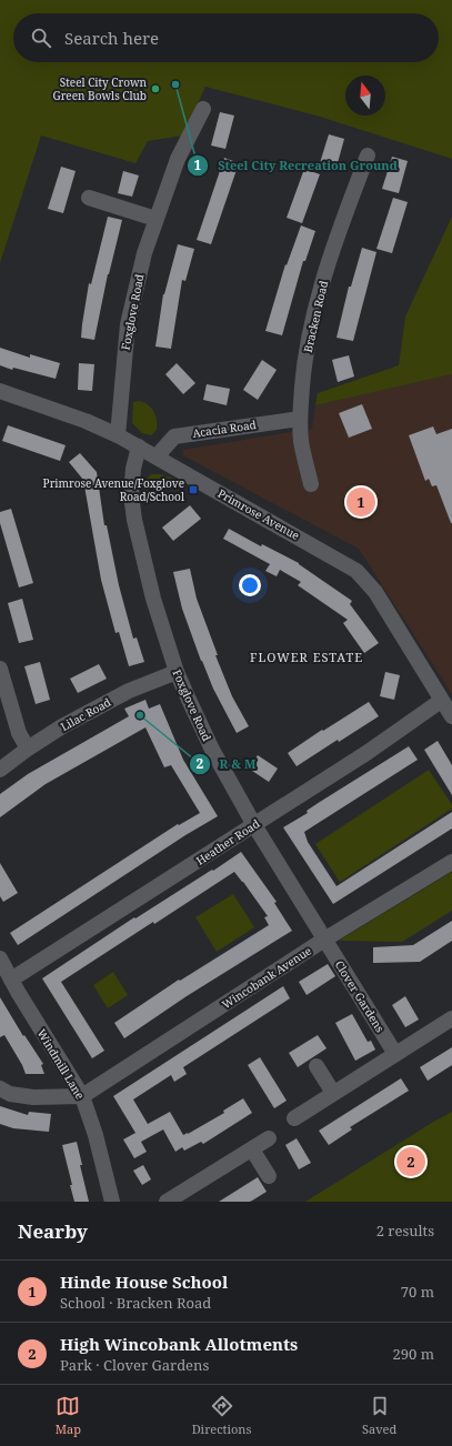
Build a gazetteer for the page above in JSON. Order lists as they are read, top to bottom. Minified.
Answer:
{"streets":{"street":["Foxglove Road","Bracken Road","Acacia Road","Primrose Avenue","Lilac Road","Heather Road","Wincobank Avenue","Clover Gardens","Windmill Lane"]},"crossings":[["Foxglove Road","Primrose Avenue"],["Foxglove Road","Lilac Road"],["Foxglove Road","Heather Road"],["Foxglove Road","Wincobank Avenue"],["Foxglove Road","Clover Gardens"],["Bracken Road","Acacia Road"],["Acacia Road","Primrose Avenue"],["Primrose Avenue","Heather Road"],["Heather Road","Windmill Lane"],["Wincobank Avenue","Clover Gardens"],["Wincobank Avenue","Windmill Lane"]],"districts":["FLOWER ESTATE"],"places":{"other":["Steel City Recreation Ground","Steel City Crown Green Bowls Club","R & M"],"transit":["Primrose Avenue/Foxglove Road/School"]},"north":"top","page":{"search":"Search here","pins":["1","2"],"heading":["Nearby","2 results"],"list":[{"mark":"1","name":"Hinde House School","note":"School · Bracken Road","value":"70 m"},{"mark":"2","name":"High Wincobank Allotments","note":"Park · Clover Gardens","value":"290 m"}],"nav":["Map","Directions","Saved"]}}
